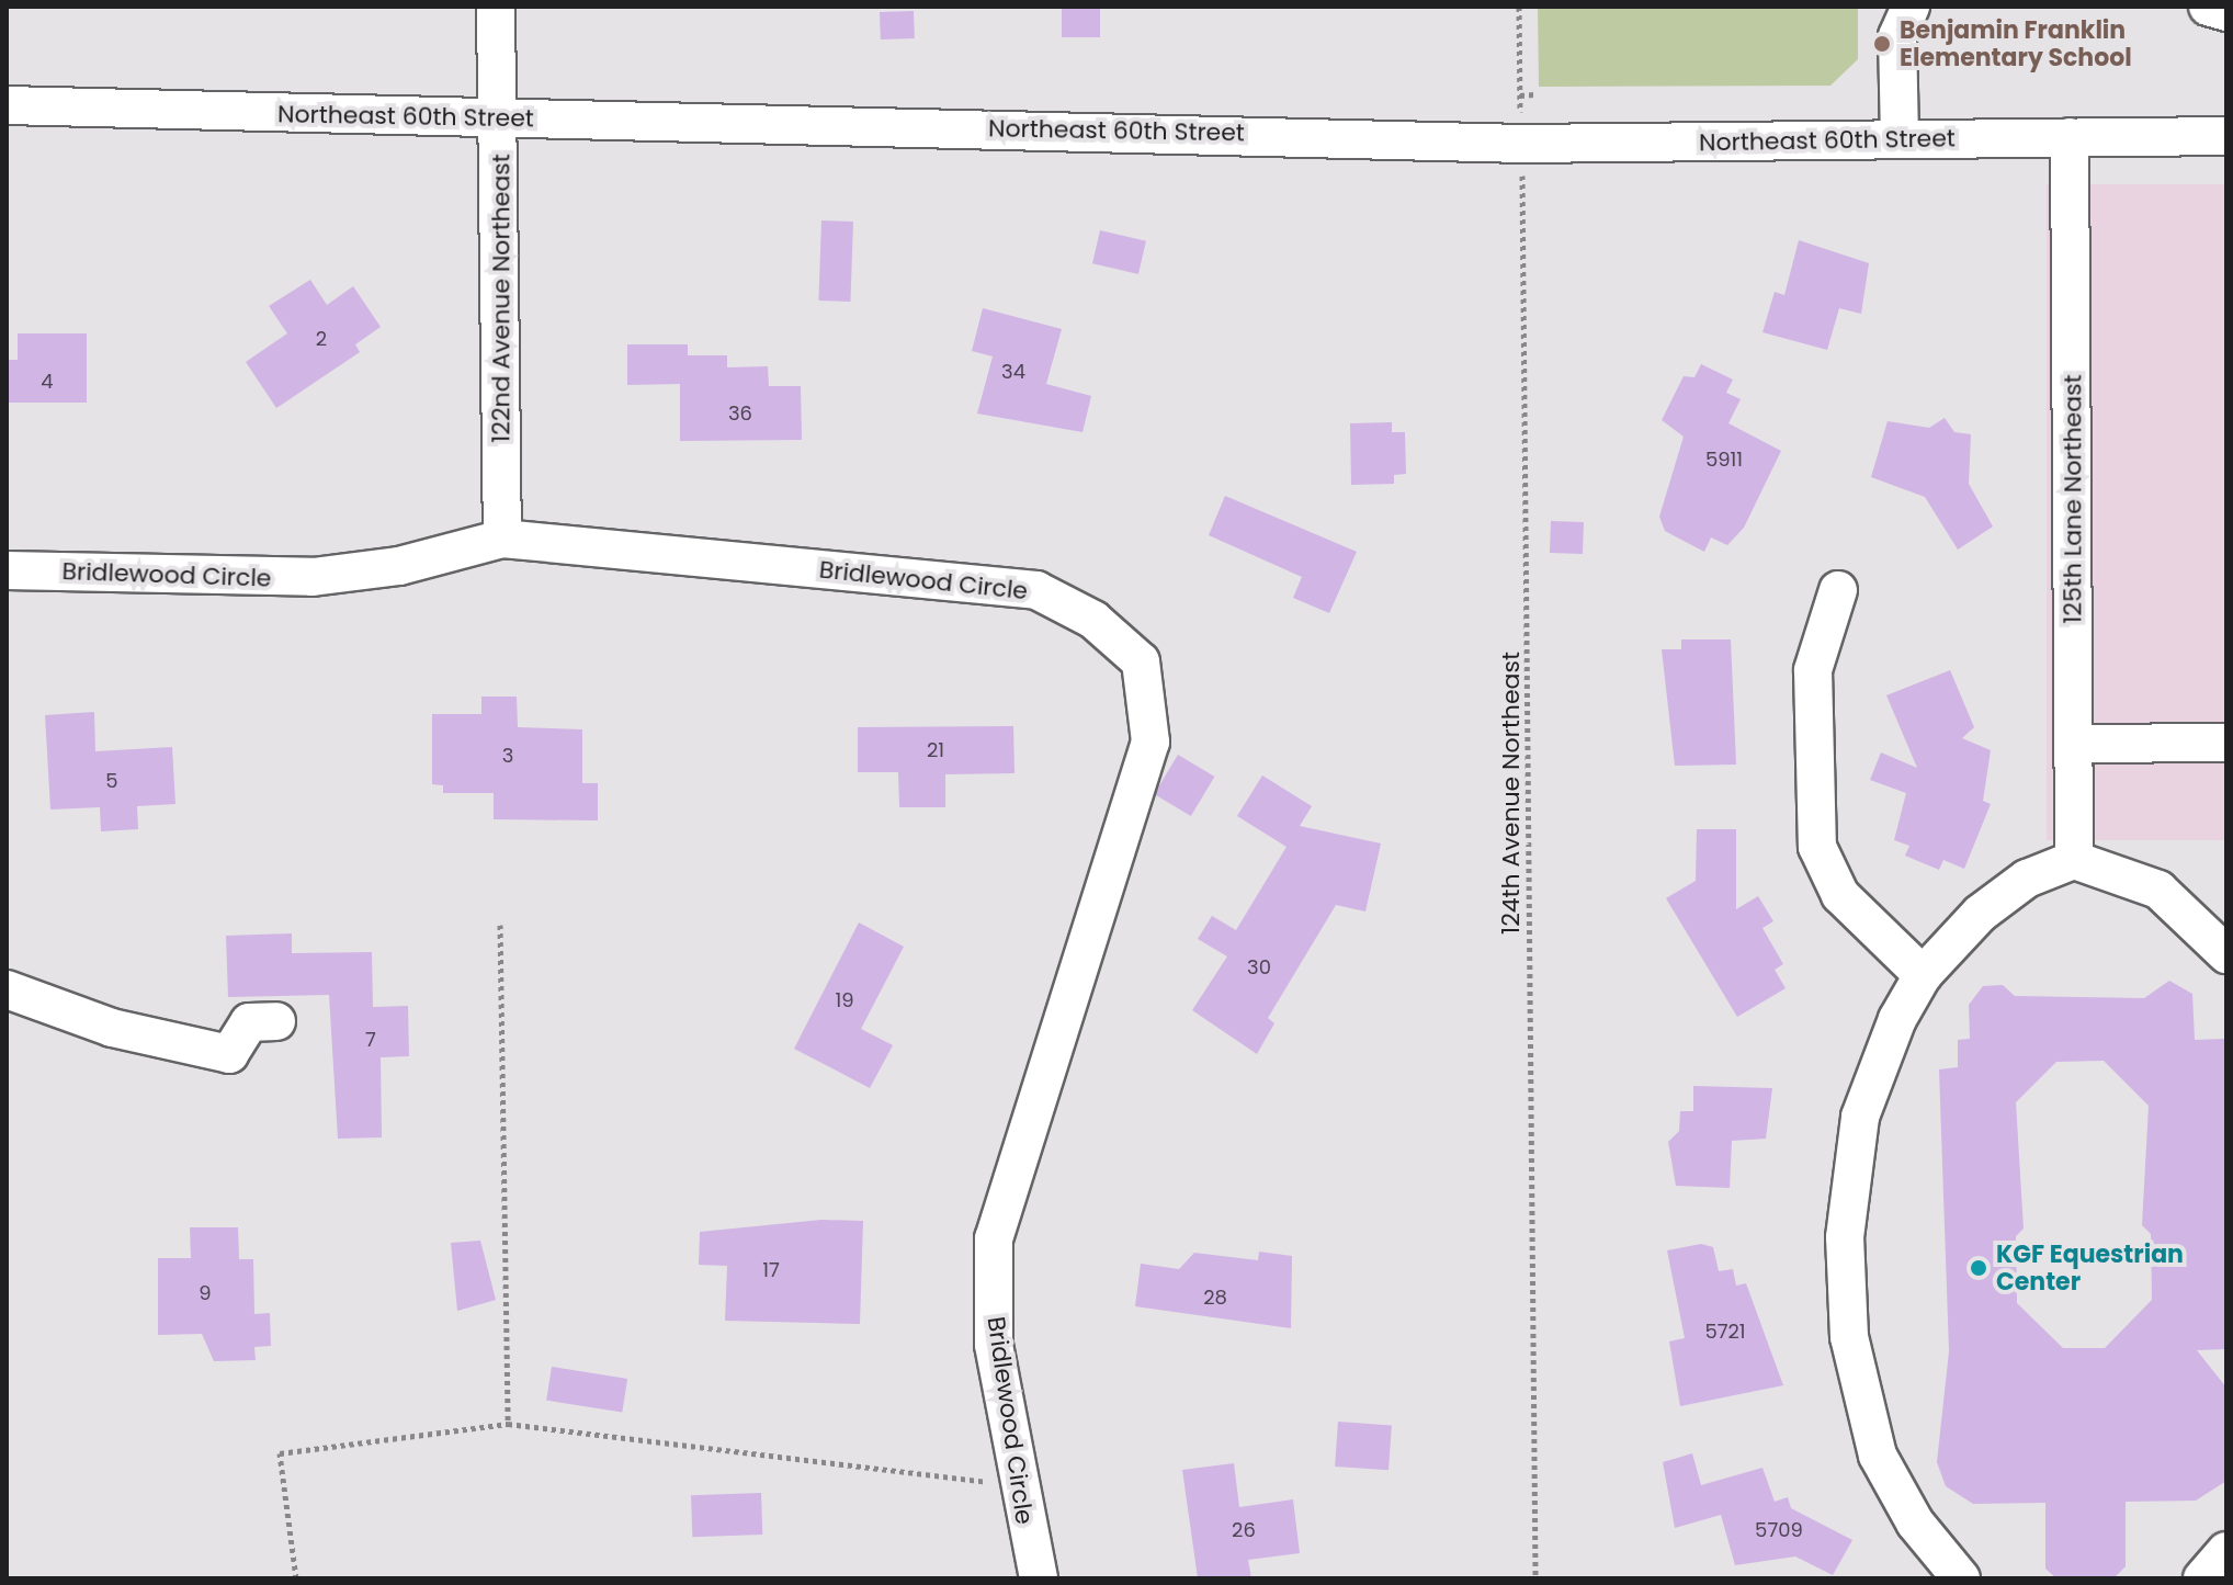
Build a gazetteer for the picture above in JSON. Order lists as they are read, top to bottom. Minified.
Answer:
{"streets":{"street":["Northeast 60th Street","122nd Avenue Northeast","125th Lane Northeast","Bridlewood Circle"],"path":["124th Avenue Northeast"]},"crossings":[["Northeast 60th Street","122nd Avenue Northeast"],["Northeast 60th Street","125th Lane Northeast"],["Northeast 60th Street","124th Avenue Northeast"],["122nd Avenue Northeast","Bridlewood Circle"]],"places":["Benjamin Franklin Elementary School","KGF Equestrian Center"],"house_numbers":["2","34","4","36","5911","21","3","5","30","19","7","17","9","28","5721","26","5709"]}
